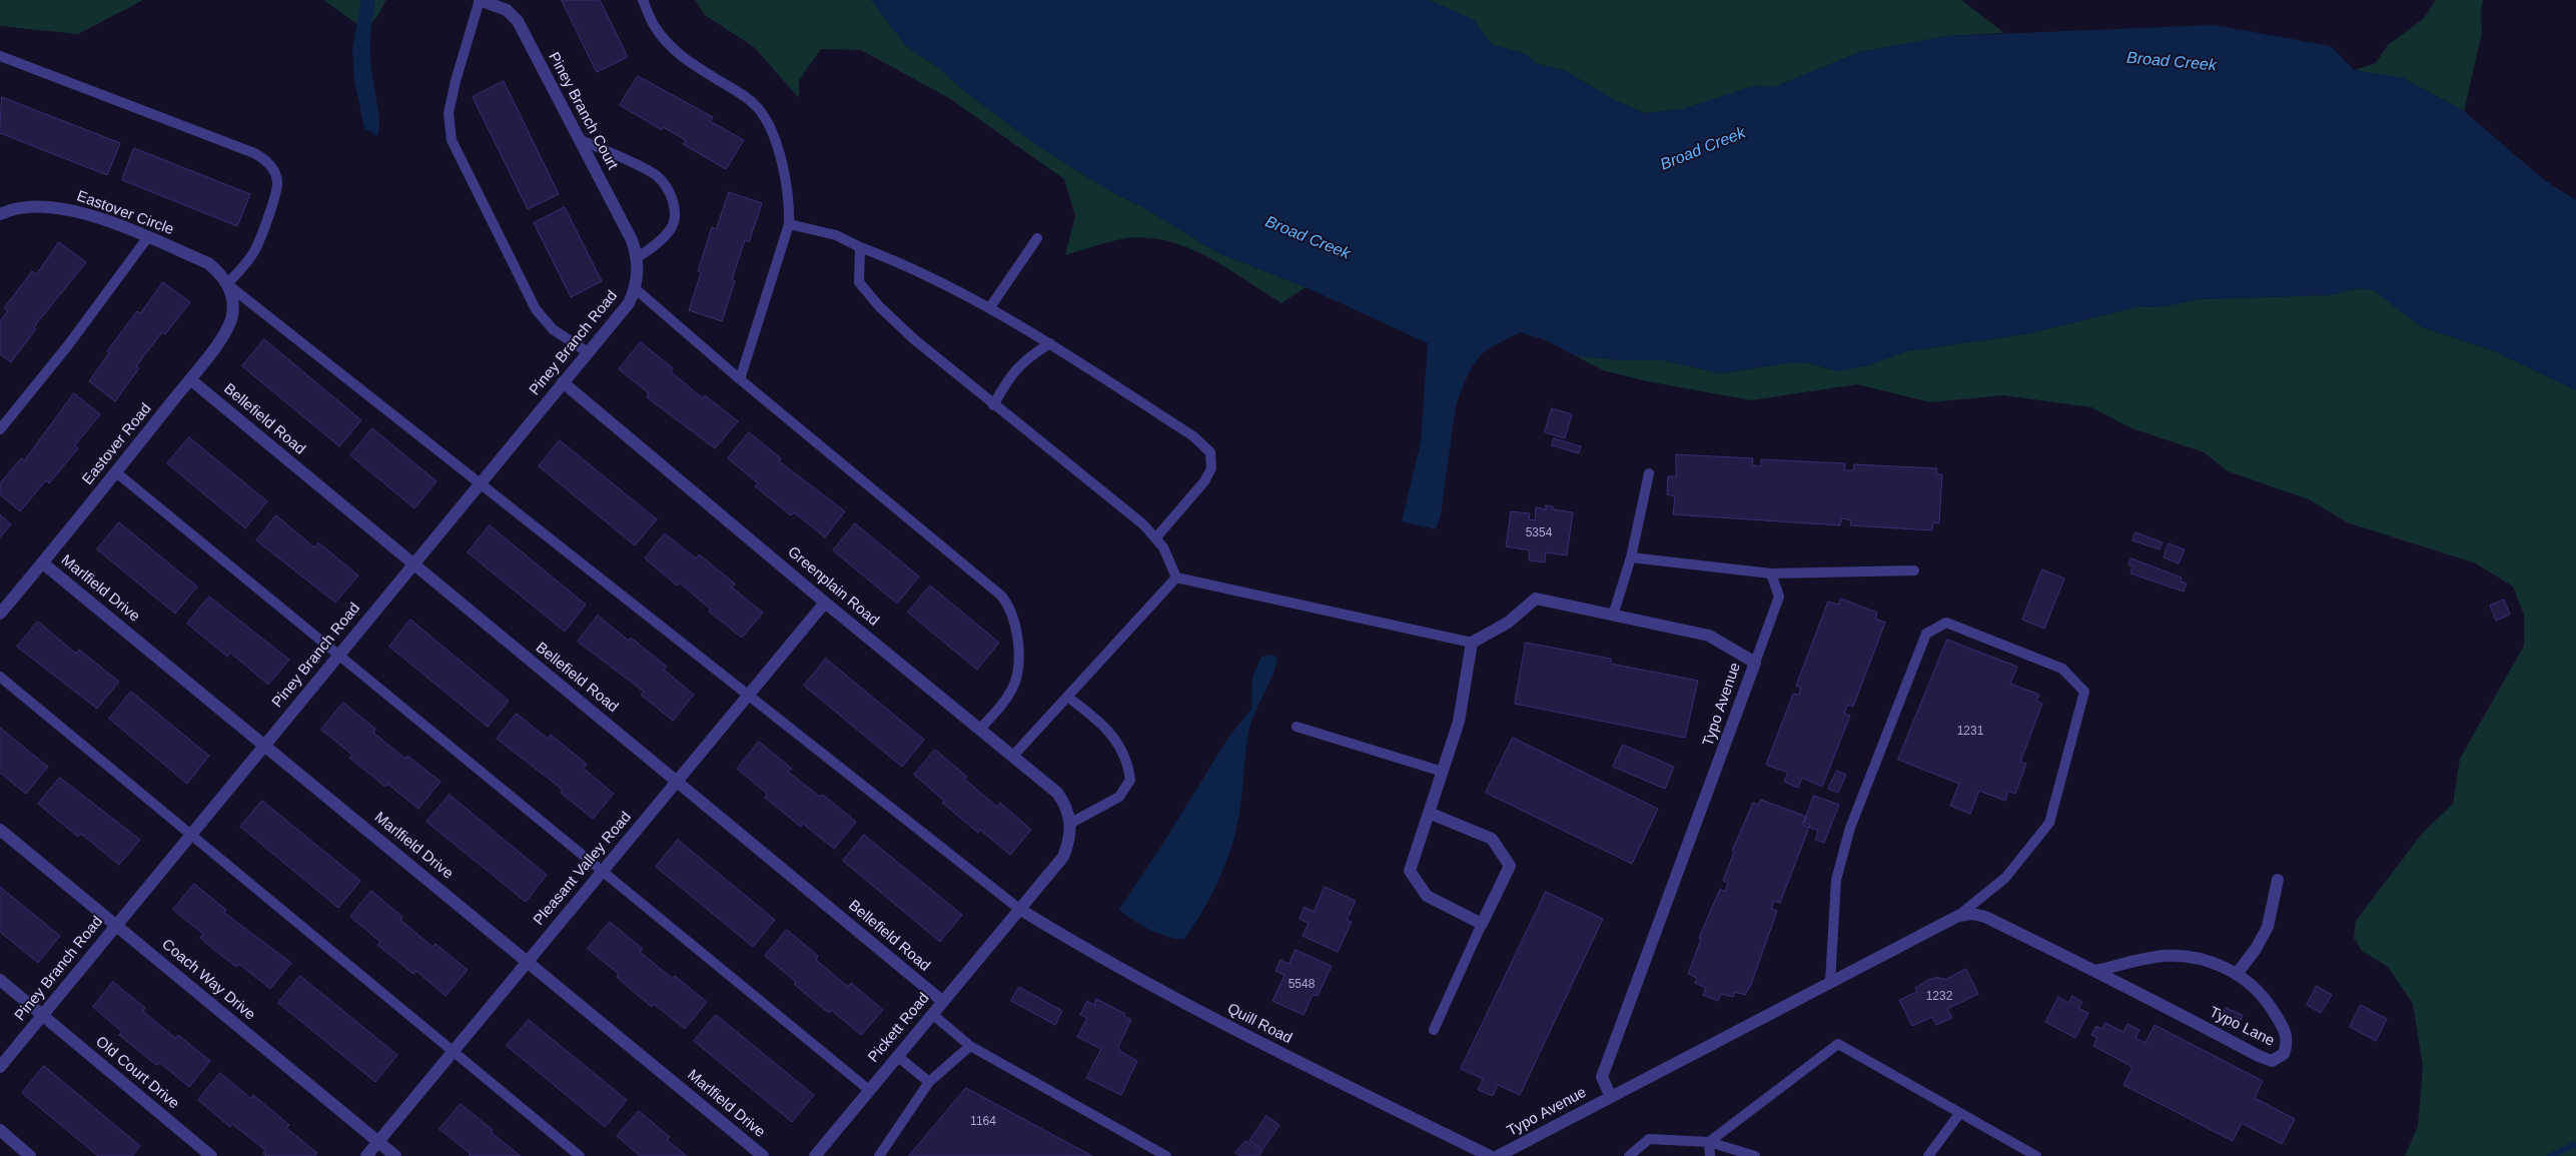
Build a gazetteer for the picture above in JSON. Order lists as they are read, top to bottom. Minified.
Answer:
{"streets":{"street":["Piney Branch Court","Eastover Circle","Piney Branch Road","Bellefield Road","Eastover Road","Greenplain Road","Marlfield Drive","Typo Avenue","Pleasant Valley Road","Coach Way Drive","Quill Road","Typo Lane","Pickett Road","Old Court Drive"]},"crossings":[["Piney Branch Court","Piney Branch Road"],["Eastover Circle","Eastover Road"],["Piney Branch Road","Bellefield Road"],["Piney Branch Road","Greenplain Road"],["Piney Branch Road","Marlfield Drive"],["Piney Branch Road","Coach Way Drive"],["Piney Branch Road","Old Court Drive"],["Bellefield Road","Eastover Road"],["Bellefield Road","Pleasant Valley Road"],["Bellefield Road","Pickett Road"],["Eastover Road","Marlfield Drive"],["Greenplain Road","Pleasant Valley Road"],["Greenplain Road","Pickett Road"],["Marlfield Drive","Pleasant Valley Road"],["Typo Avenue","Typo Lane"],["Pleasant Valley Road","Coach Way Drive"],["Quill Road","Pickett Road"]],"water":["Broad Creek"],"house_numbers":["5354","1231","5548","1232","1164"]}
